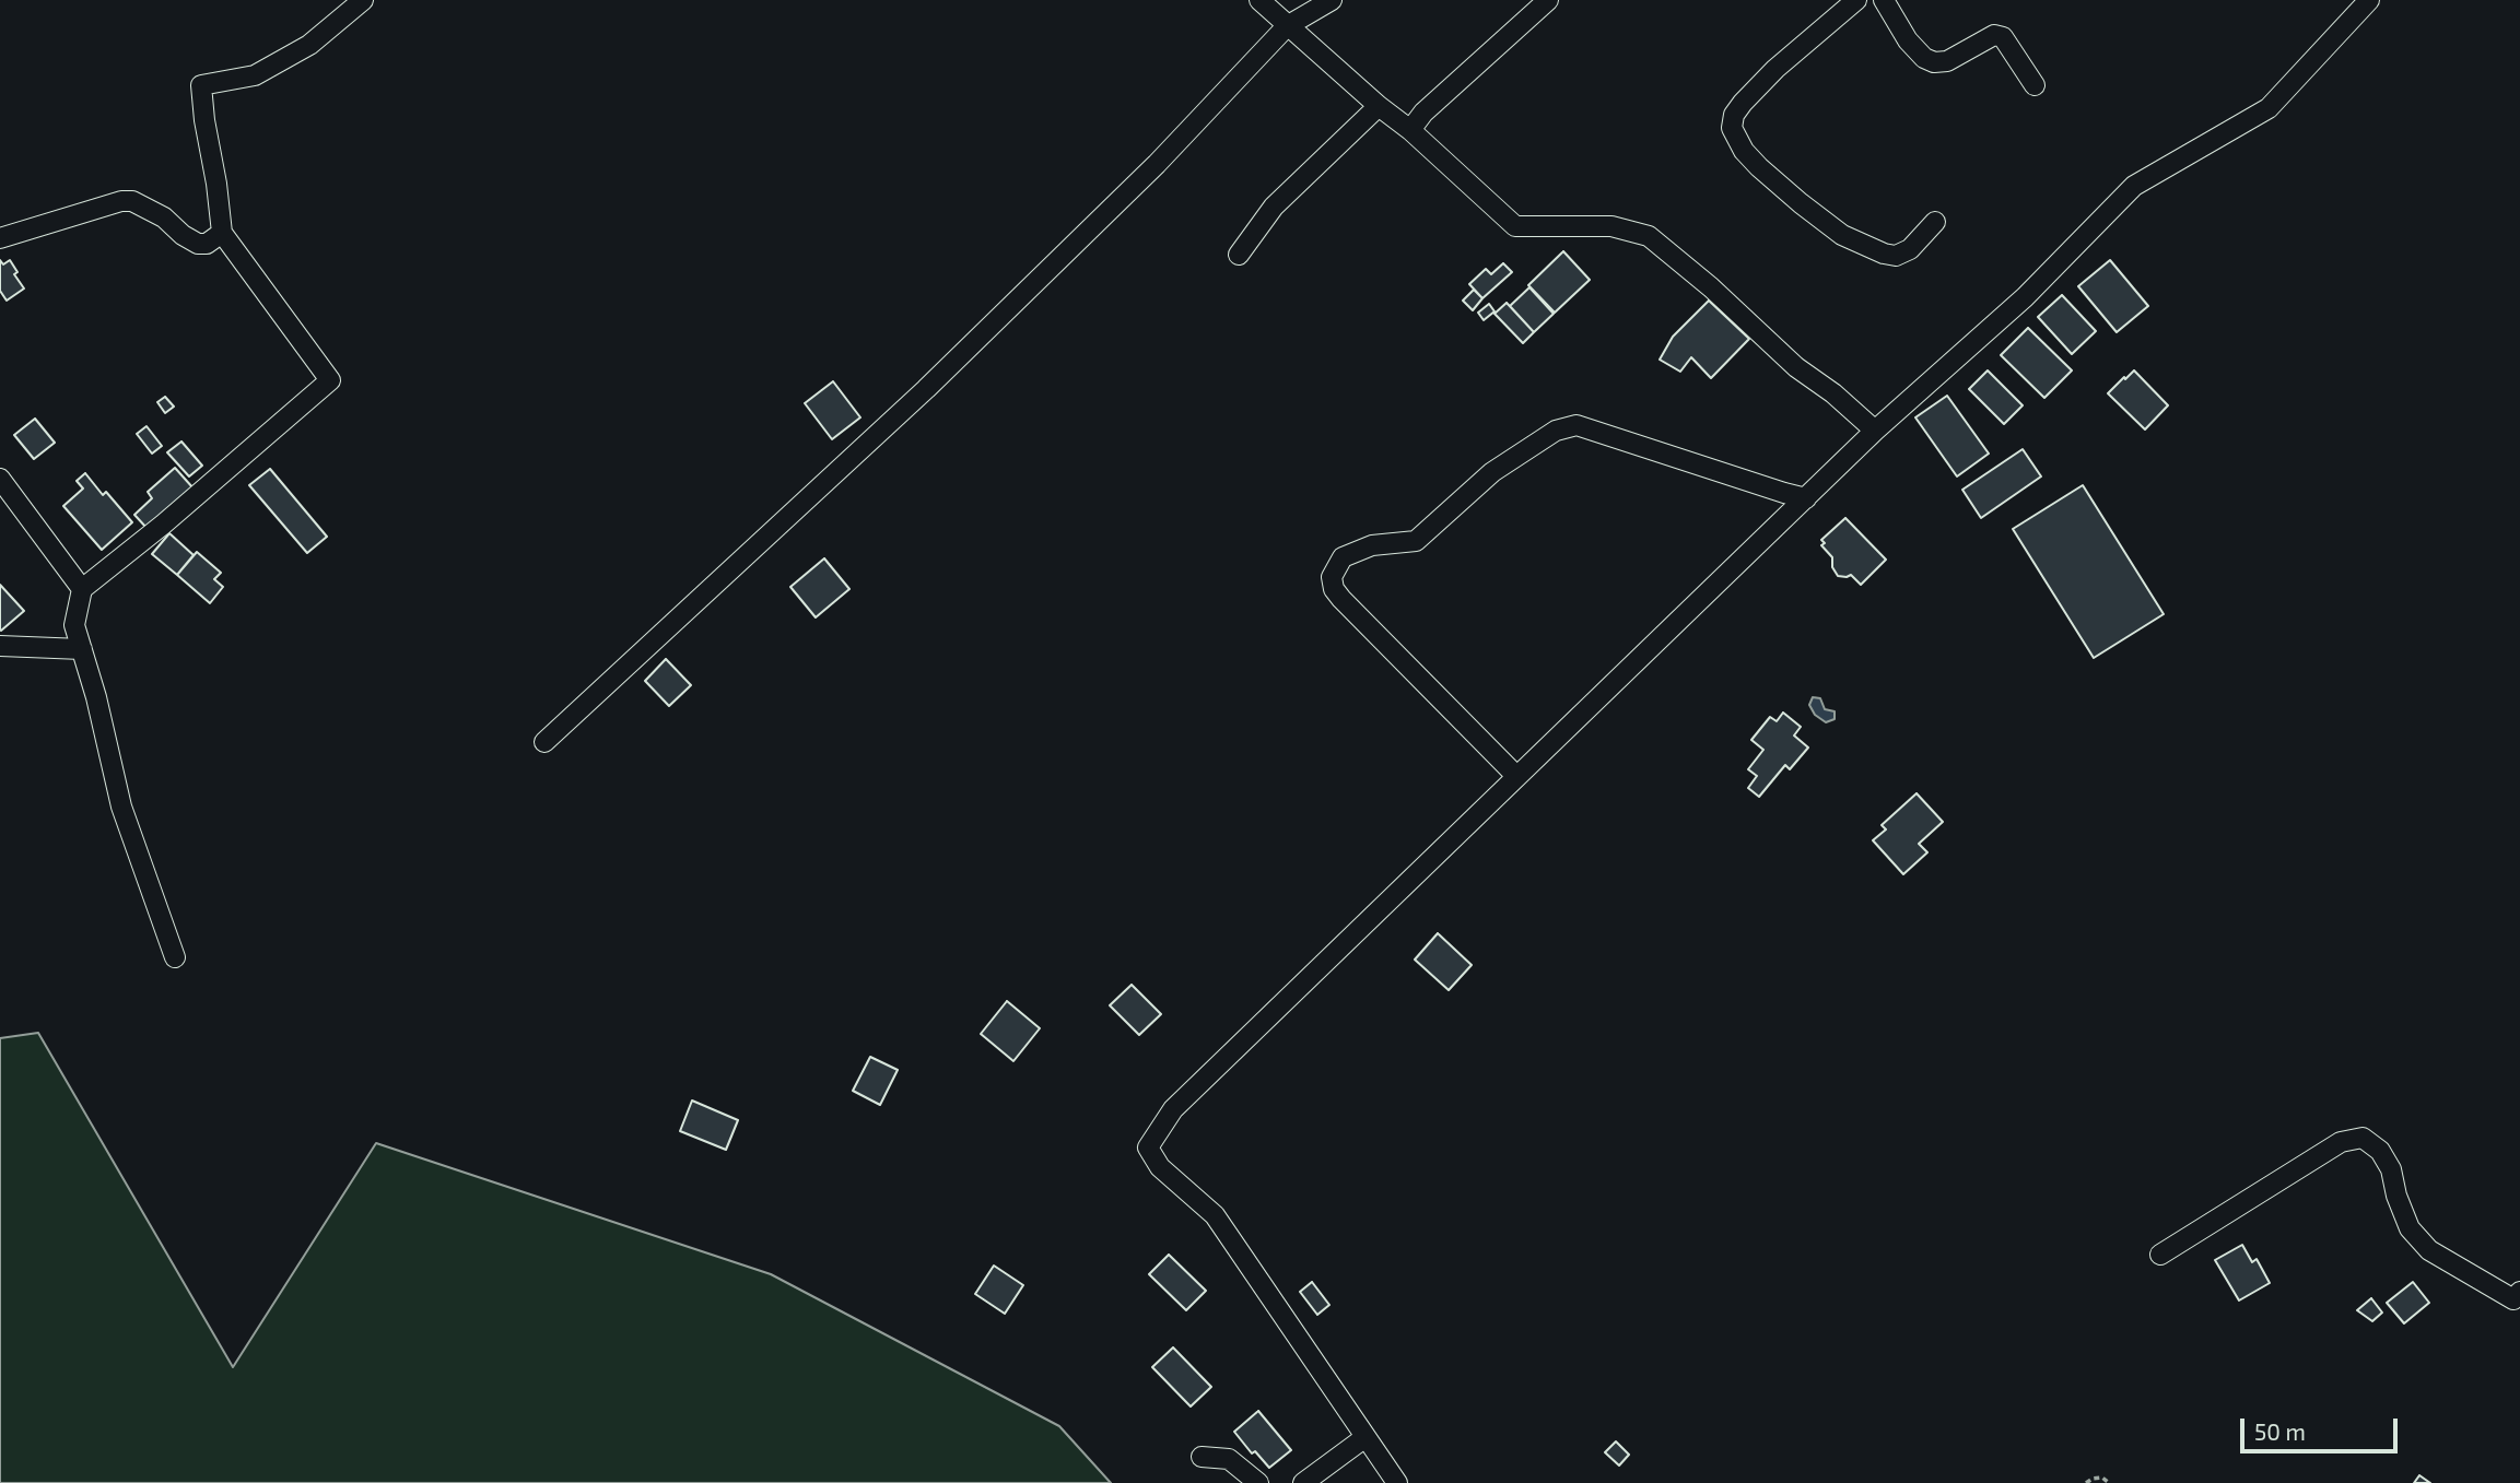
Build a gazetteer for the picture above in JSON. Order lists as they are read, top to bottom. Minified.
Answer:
{"scale_bar":"50 m"}
